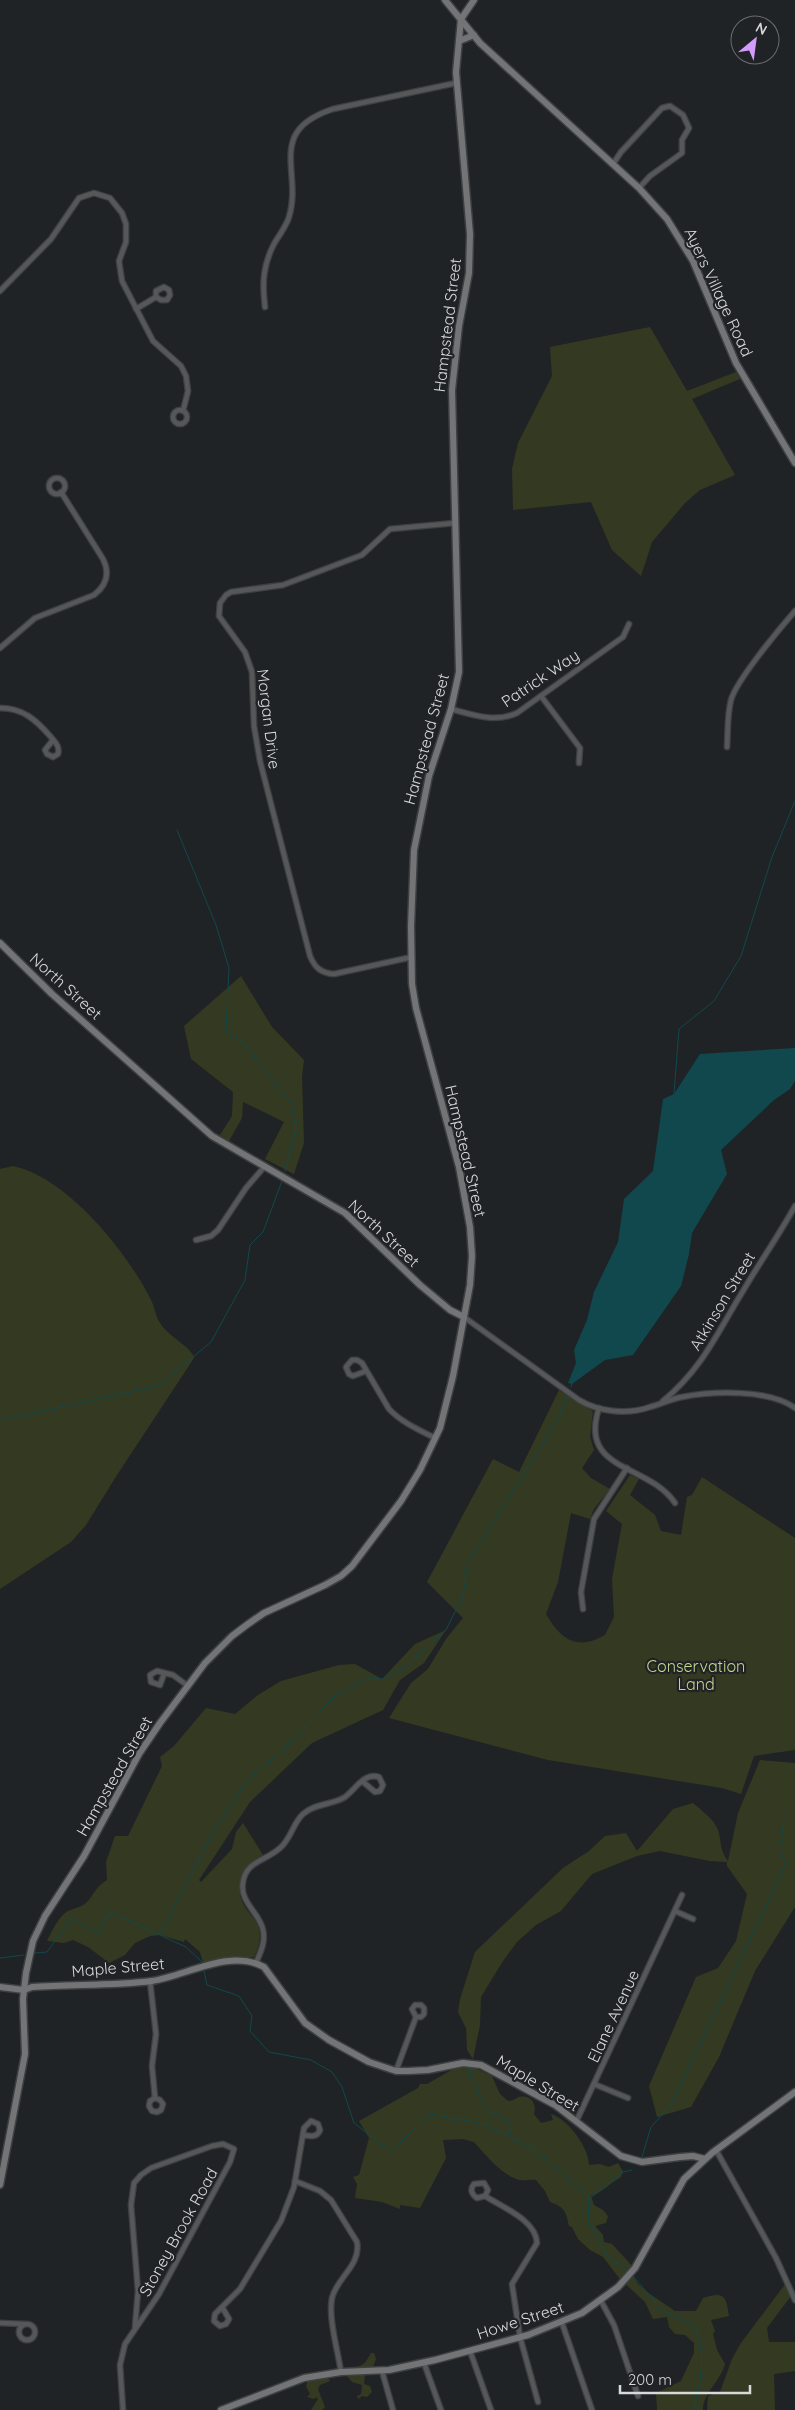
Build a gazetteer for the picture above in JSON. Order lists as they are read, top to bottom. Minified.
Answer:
{"streets":{"main road":["Ayers Village Road","Hampstead Street","North Street","Maple Street","Howe Street"],"street":["Patrick Way","Morgan Drive","Atkinson Street","Elane Avenue","Stoney Brook Road"]},"crossings":[["Ayers Village Road","Hampstead Street"],["Hampstead Street","Patrick Way"],["Hampstead Street","Morgan Drive"],["Hampstead Street","North Street"],["Hampstead Street","Maple Street"],["North Street","Atkinson Street"],["Maple Street","Elane Avenue"],["Maple Street","Howe Street"]],"parks":["Conservation Land"],"scale_bar":"200 m","north":"top right"}
